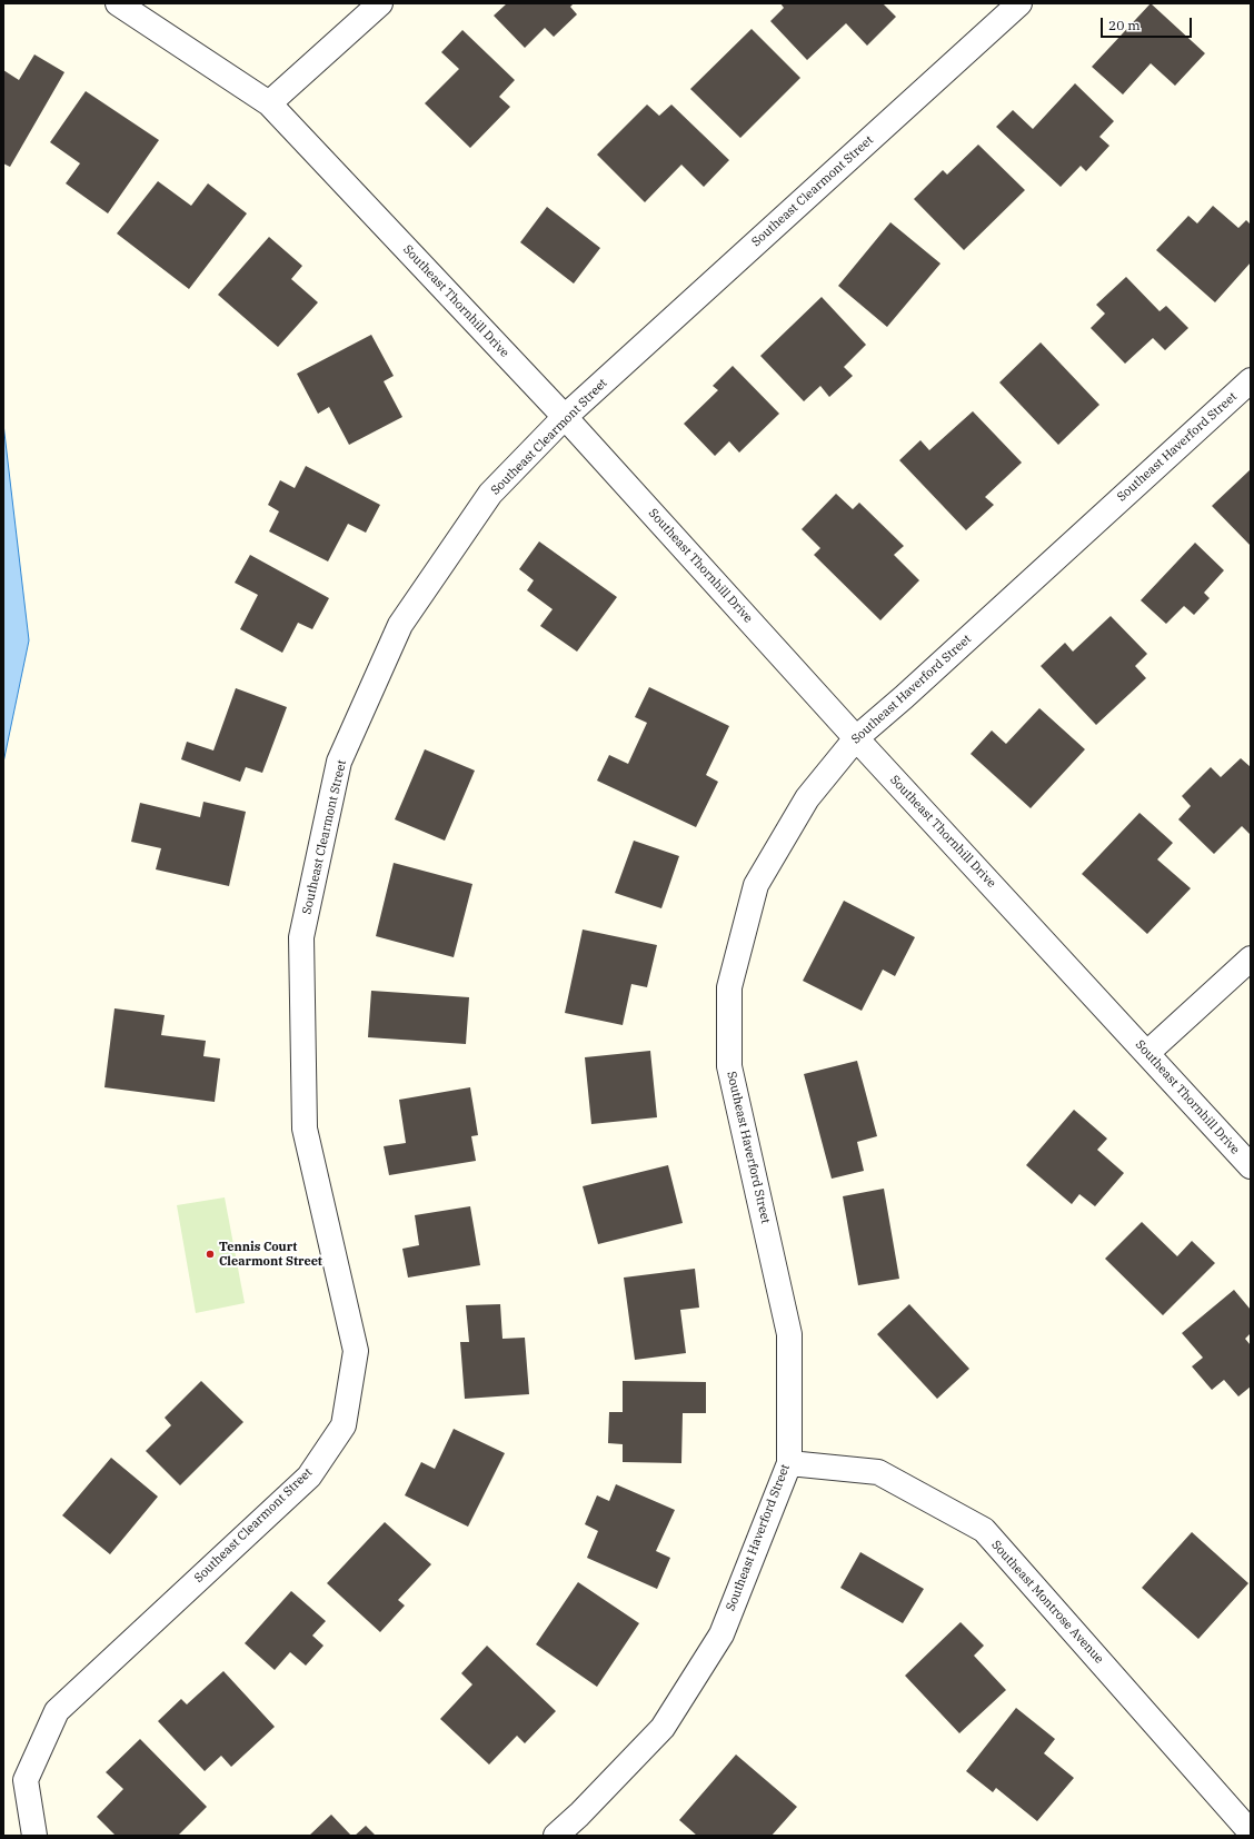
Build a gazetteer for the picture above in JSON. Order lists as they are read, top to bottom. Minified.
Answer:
{"streets":{"street":["Southeast Clearmont Street","Southeast Thornhill Drive","Southeast Haverford Street","Southeast Montrose Avenue"]},"crossings":[["Southeast Clearmont Street","Southeast Thornhill Drive"],["Southeast Thornhill Drive","Southeast Haverford Street"],["Southeast Haverford Street","Southeast Montrose Avenue"]],"places":["Tennis Court Clearmont Street"],"scale_bar":"20 m"}
